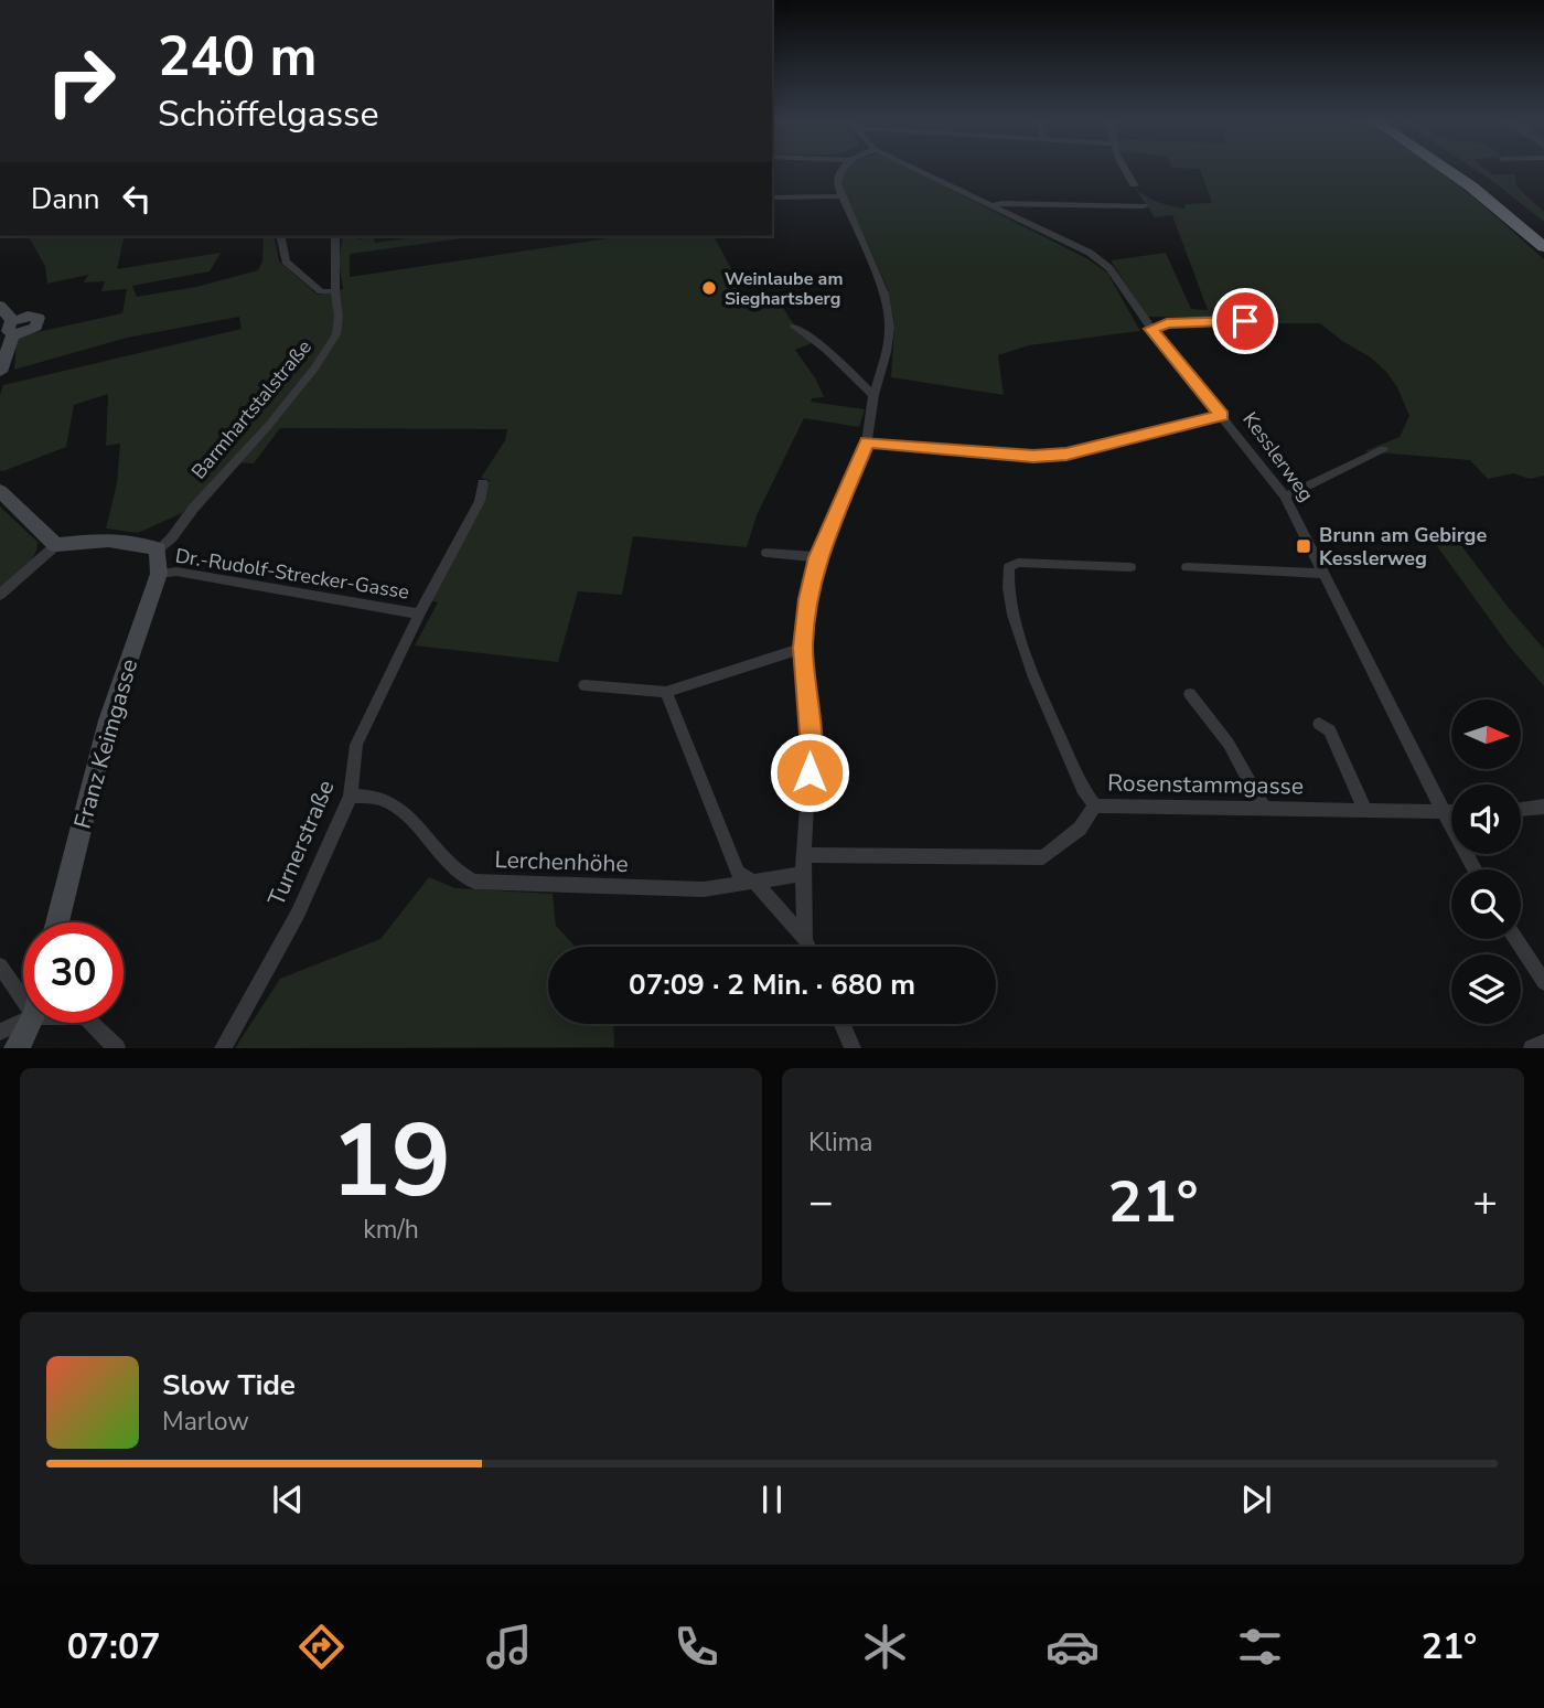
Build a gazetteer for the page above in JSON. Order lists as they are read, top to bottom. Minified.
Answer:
{"streets":{"main road":["Franz Keimgasse"],"street":["Barmhartstalstraße","Kesslerweg","Dr.-Rudolf-Strecker-Gasse","Rosenstammgasse","Turnerstraße","Lerchenhöhe"]},"crossings":[["Barmhartstalstraße","Franz Keimgasse"],["Kesslerweg","Rosenstammgasse"],["Dr.-Rudolf-Strecker-Gasse","Franz Keimgasse"],["Dr.-Rudolf-Strecker-Gasse","Turnerstraße"],["Turnerstraße","Lerchenhöhe"]],"places":{"other":["Weinlaube am Sieghartsberg"],"transit":["Brunn am Gebirge Kesslerweg"]},"north":"right","page":{"turn":["240 m","Schöffelgasse"],"then":"Dann","limit":"30","trip":"07:09 · 2 Min. · 680 m","tile":[["19","km/h"],"Klima"],"heat":["−","21°","+"],"song":["Slow Tide","Marlow"],"tabs":["07:07","21°"]}}
